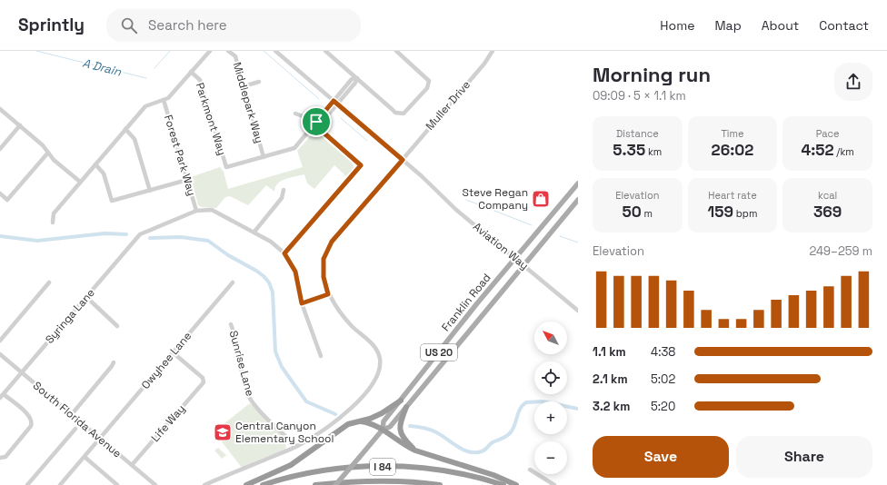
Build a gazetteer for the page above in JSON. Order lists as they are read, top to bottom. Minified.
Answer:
{"streets":{"highway":["US 20","I 84"],"main road":["Franklin Road"],"street":["Middlepark Way","Muller Drive","Parkmont Way","Forest Park Way","Aviation Way","Syringa Lane","Owyhee Lane","Sunrise Lane","South Florida Avenue","Life Way"]},"crossings":[["Middlepark Way","Parkmont Way"],["Muller Drive","Aviation Way"],["Forest Park Way","Syringa Lane"],["Aviation Way","Franklin Road"],["Aviation Way","US 20"],["Franklin Road","US 20"],["Syringa Lane","South Florida Avenue"],["Owyhee Lane","South Florida Avenue"],["Owyhee Lane","Life Way"],["South Florida Avenue","Life Way"]],"water":["A Drain"],"places":{"shop":["Steve Regan Company"],"school or university":["Central Canyon Elementary School"]},"north":"top left","page":{"header":"Sprintly","search":"Search here","nav":["Home","Map","About","Contact"],"heading":["Morning run","09:09 · 5 × 1.1 km"],"stats":[["Distance","5.35 km"],["Time","26:02"],["Pace","4:52 /km"],["Elevation","50 m"],["Heart rate","159 bpm"],["kcal","369"]],"chart":["Elevation","249–259 m"],"map_buttons":["+","−"],"list":[{"name":"1.1 km","note":"4:38"},{"name":"2.1 km","note":"5:02"},{"name":"3.2 km","note":"5:20"}],"buttons":["Save","Share"]}}
